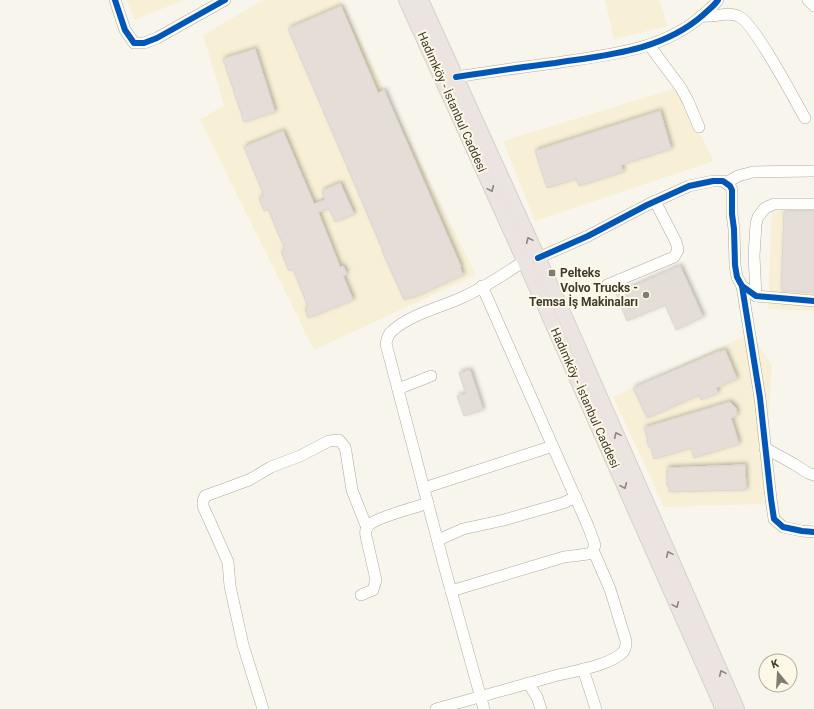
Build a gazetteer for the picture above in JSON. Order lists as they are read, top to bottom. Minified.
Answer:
{"streets":{"main road":["Hadımköy - İstanbul Caddesi"]},"places":{"transit":["Pelteks"],"other":["Volvo Trucks - Temsa İş Makinaları"]},"north":"top"}
